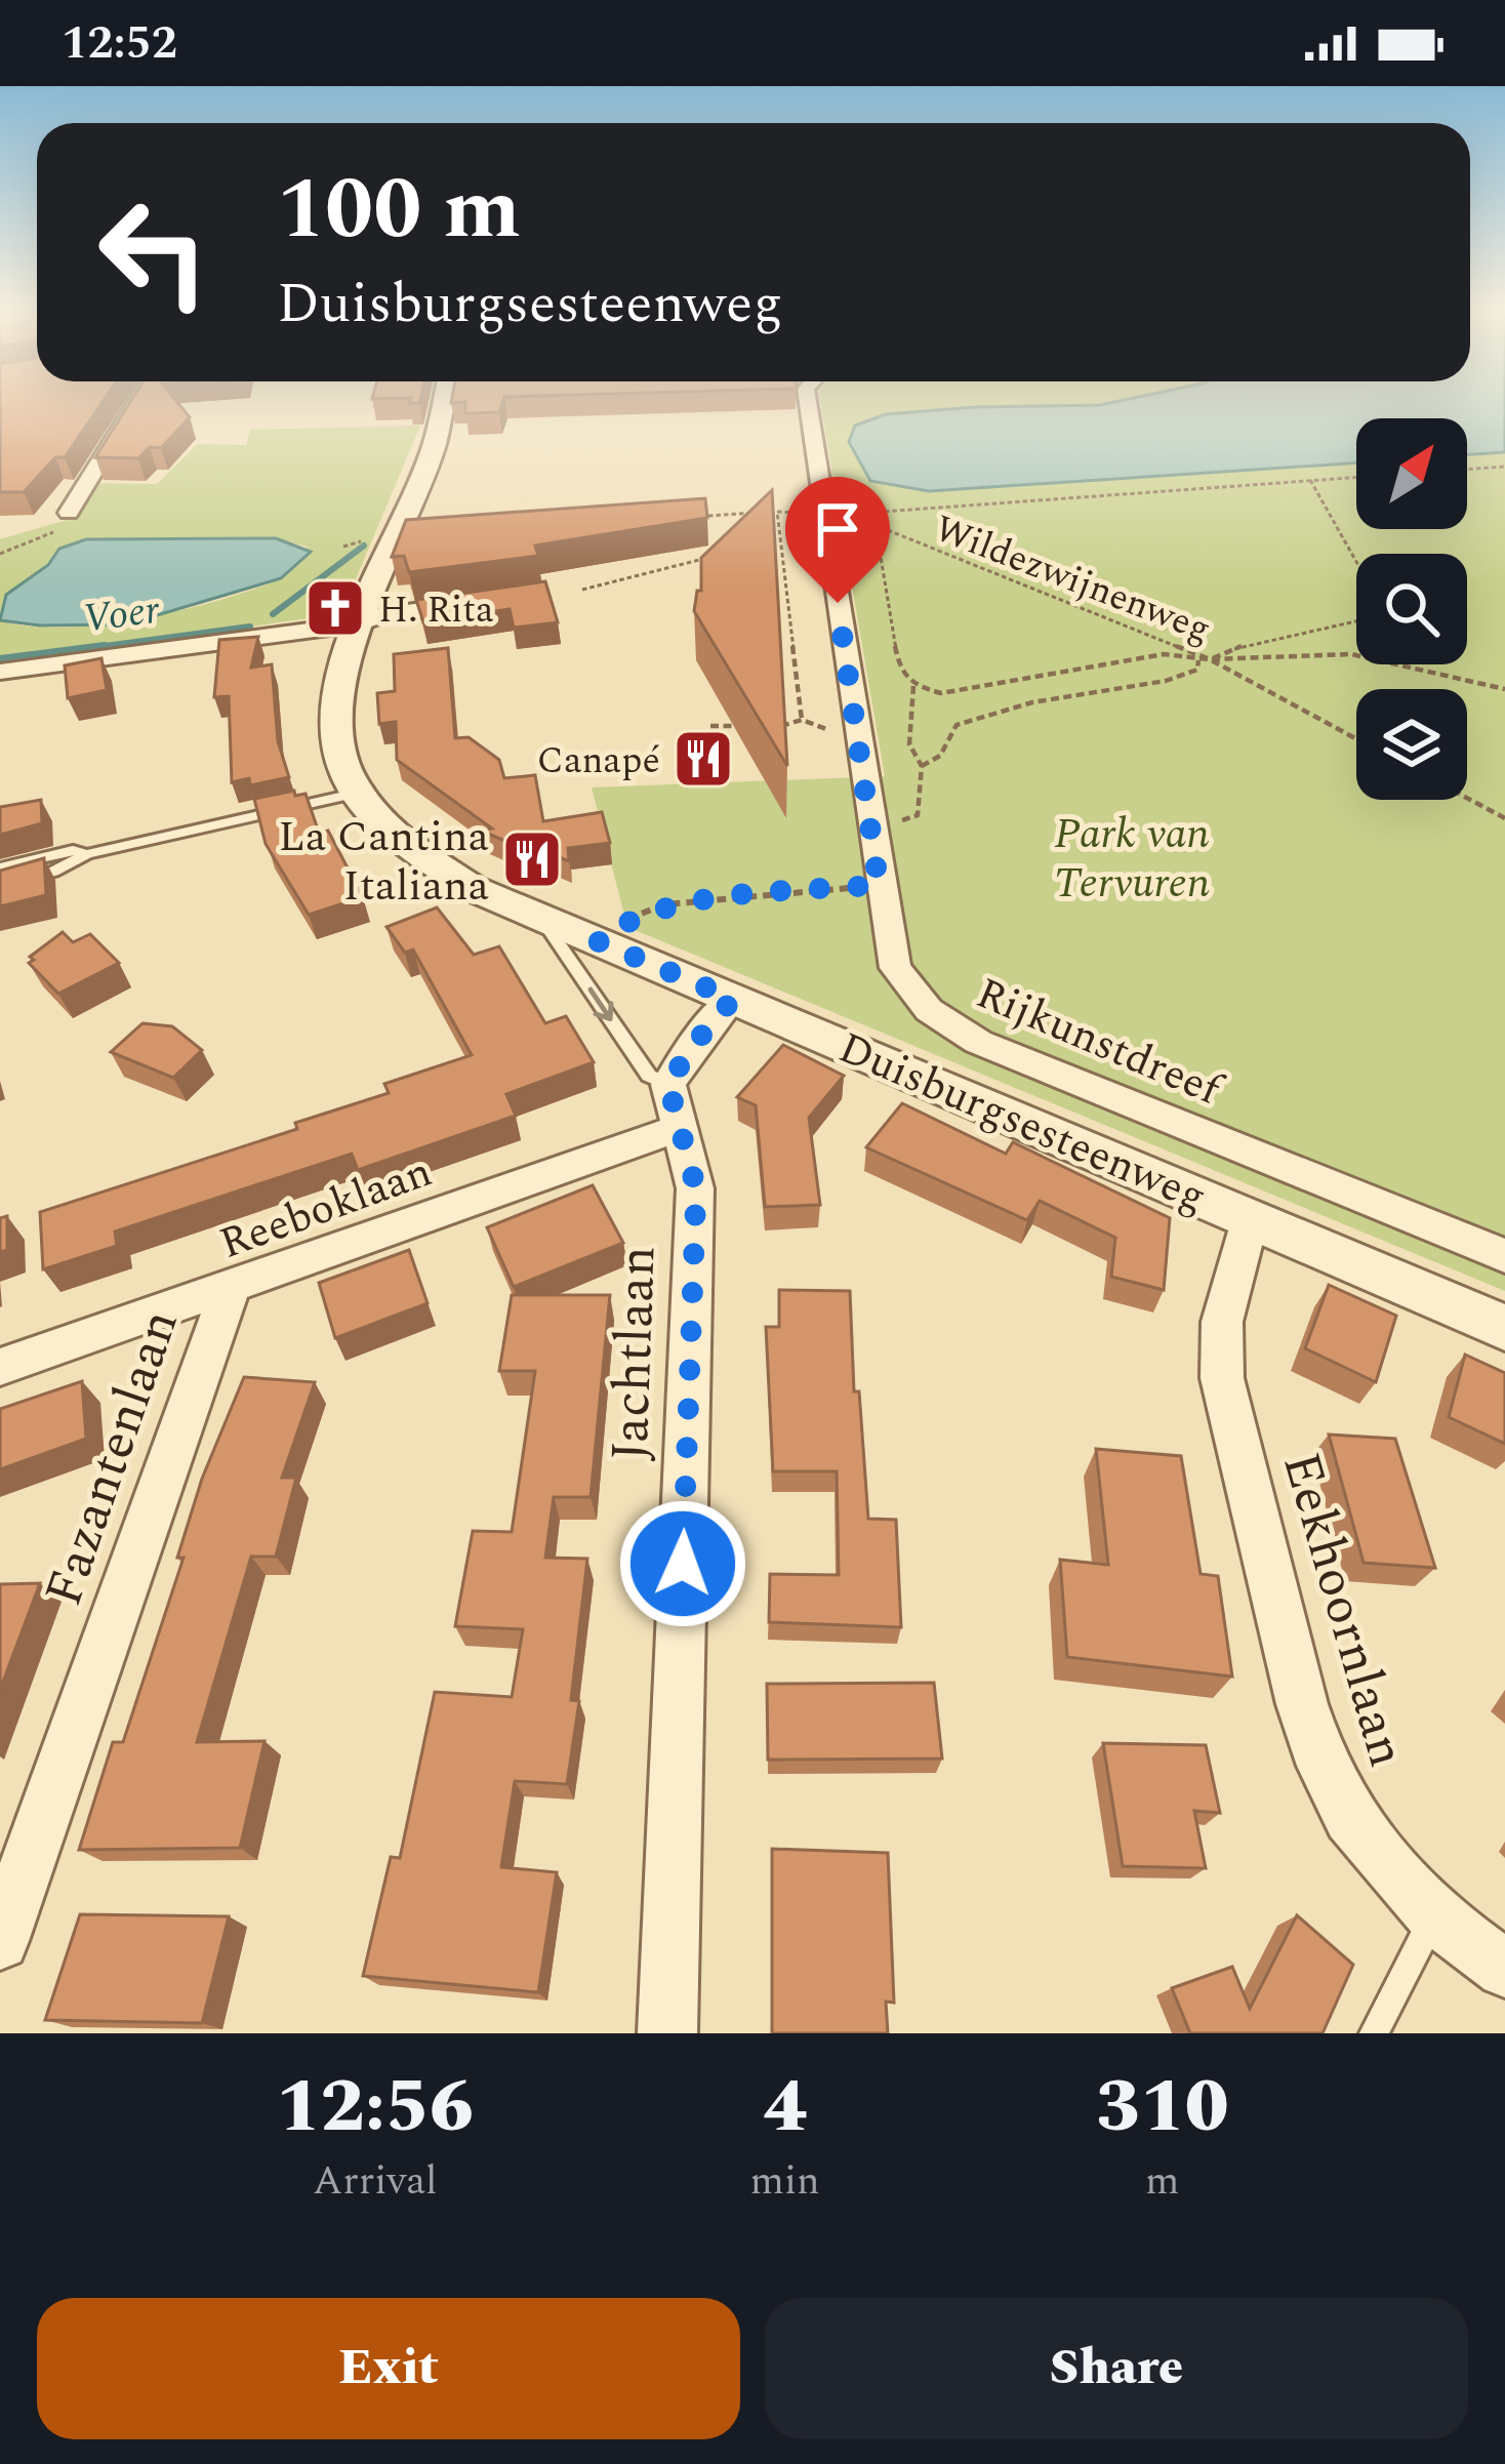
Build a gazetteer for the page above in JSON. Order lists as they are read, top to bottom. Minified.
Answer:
{"streets":{"street":["Rijkunstdreef","Duisburgsesteenweg","Reeboklaan","Jachtlaan","Fazantenlaan","Eekhoornlaan"],"path":["Wildezwijnenweg"]},"crossings":[["Wildezwijnenweg","Rijkunstdreef"],["Duisburgsesteenweg","Reeboklaan"],["Duisburgsesteenweg","Jachtlaan"],["Duisburgsesteenweg","Eekhoornlaan"],["Reeboklaan","Jachtlaan"],["Reeboklaan","Fazantenlaan"]],"water":["Voer"],"parks":["Park van Tervuren"],"places":{"church":["H. Rita"],"restaurant":["Canapé","La Cantina Italiana"]},"north":"top right","page":{"status":"12:52","turn":["100 m","Duisburgsesteenweg"],"eta":["12:56","Arrival","4","min","310","m"],"buttons":["Exit","Share"]}}
